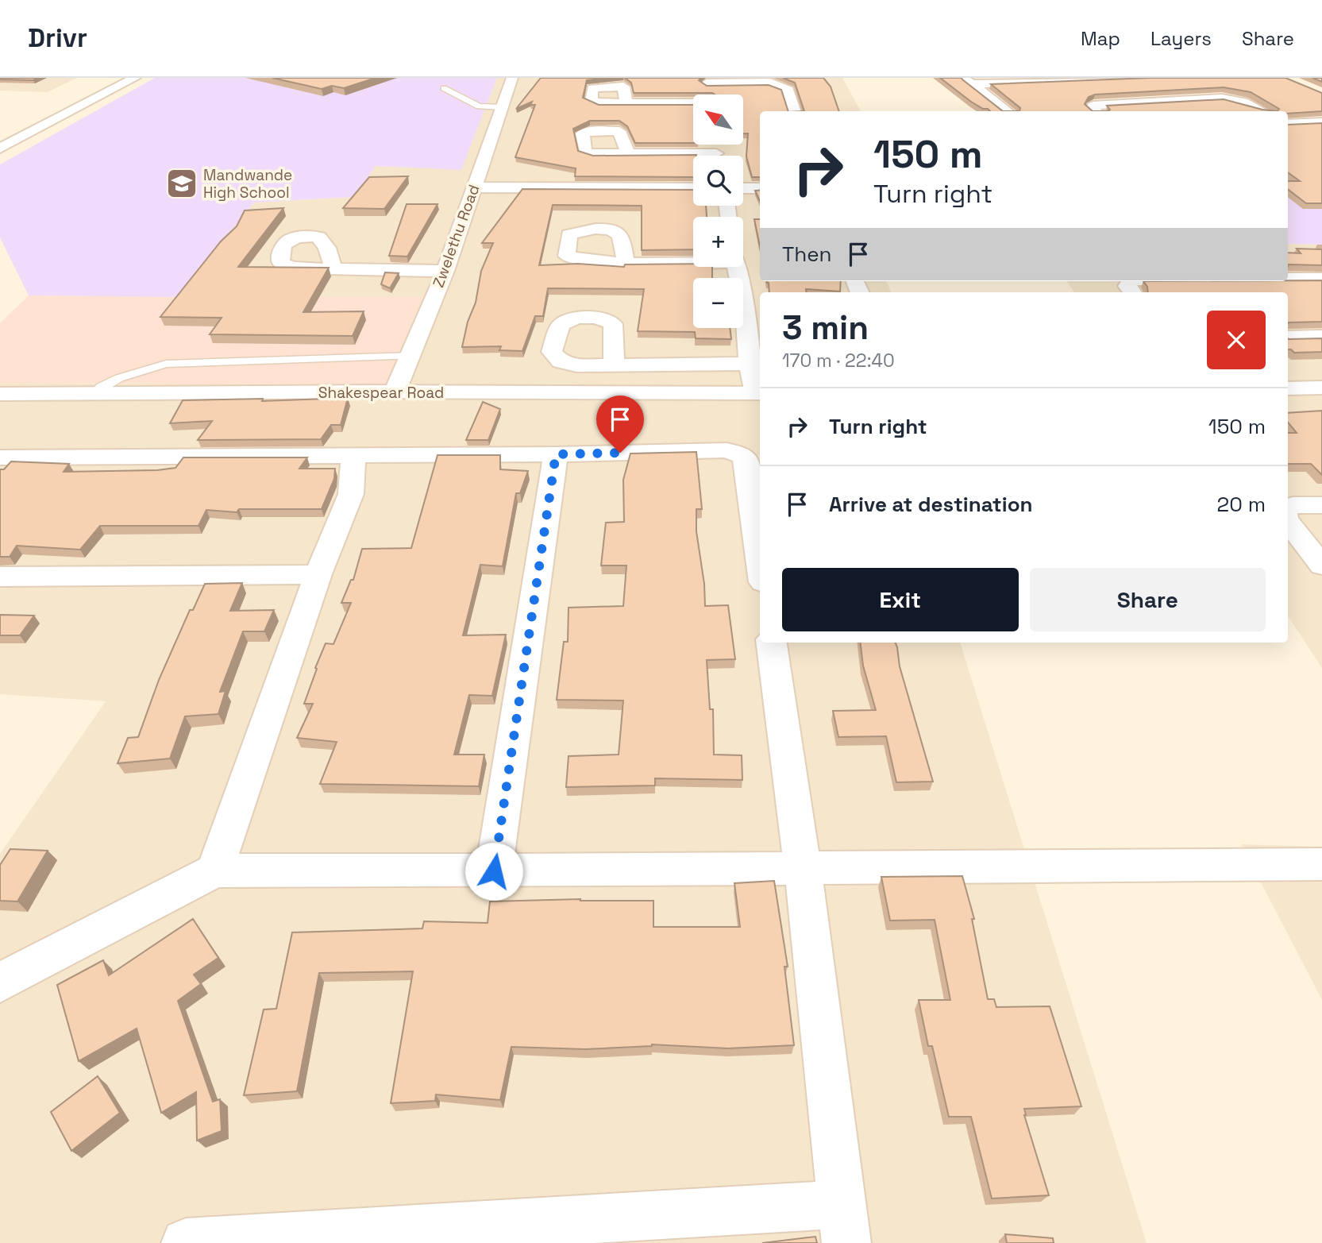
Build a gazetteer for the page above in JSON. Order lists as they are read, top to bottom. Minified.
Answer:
{"streets":{"street":["Zwelethu Road","Shakespear Road"]},"crossings":[["Zwelethu Road","Shakespear Road"]],"places":{"school or university":["Mandwande High School"]},"north":"top left","page":{"header":"Drivr","nav":["Map","Layers","Share"],"map_buttons":["+","−"],"turn":["150 m","Turn right"],"then":"Then","heading":["3 min","170 m · 22:40"],"list":[{"name":"Turn right","value":"150 m"},{"name":"Arrive at destination","value":"20 m"}],"buttons":["Exit","Share"]}}
